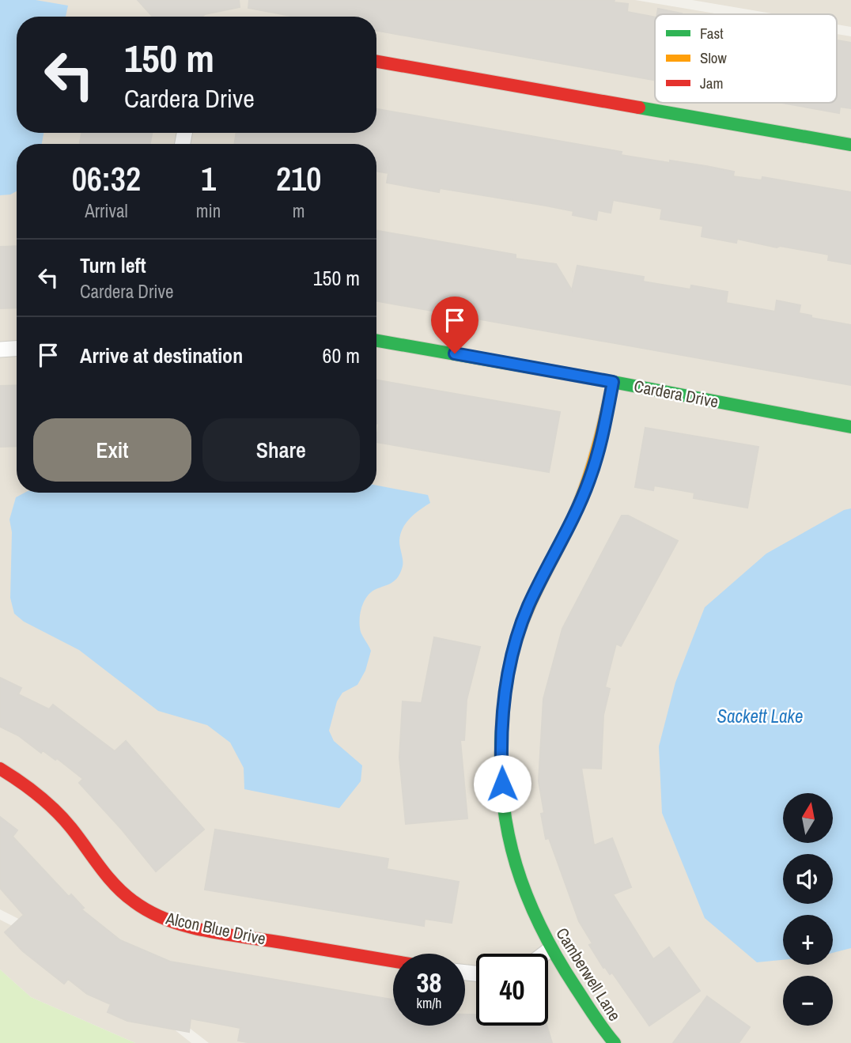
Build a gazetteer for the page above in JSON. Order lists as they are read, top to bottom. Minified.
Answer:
{"streets":{"street":["Cardera Drive","Alcon Blue Drive","Camberwell Lane"]},"crossings":[["Cardera Drive","Camberwell Lane"]],"water":["Sackett Lake"],"legend":["Fast","Slow","Jam"],"north":"top","page":{"turn":["150 m","Cardera Drive"],"eta":["06:32","Arrival","1","min","210","m"],"list":[{"name":"Turn left","note":"Cardera Drive","value":"150 m"},{"name":"Arrive at destination","value":"60 m"}],"buttons":["Exit","Share"],"map_buttons":["+","−"],"speed":"38 km/h","limit":"40"}}
